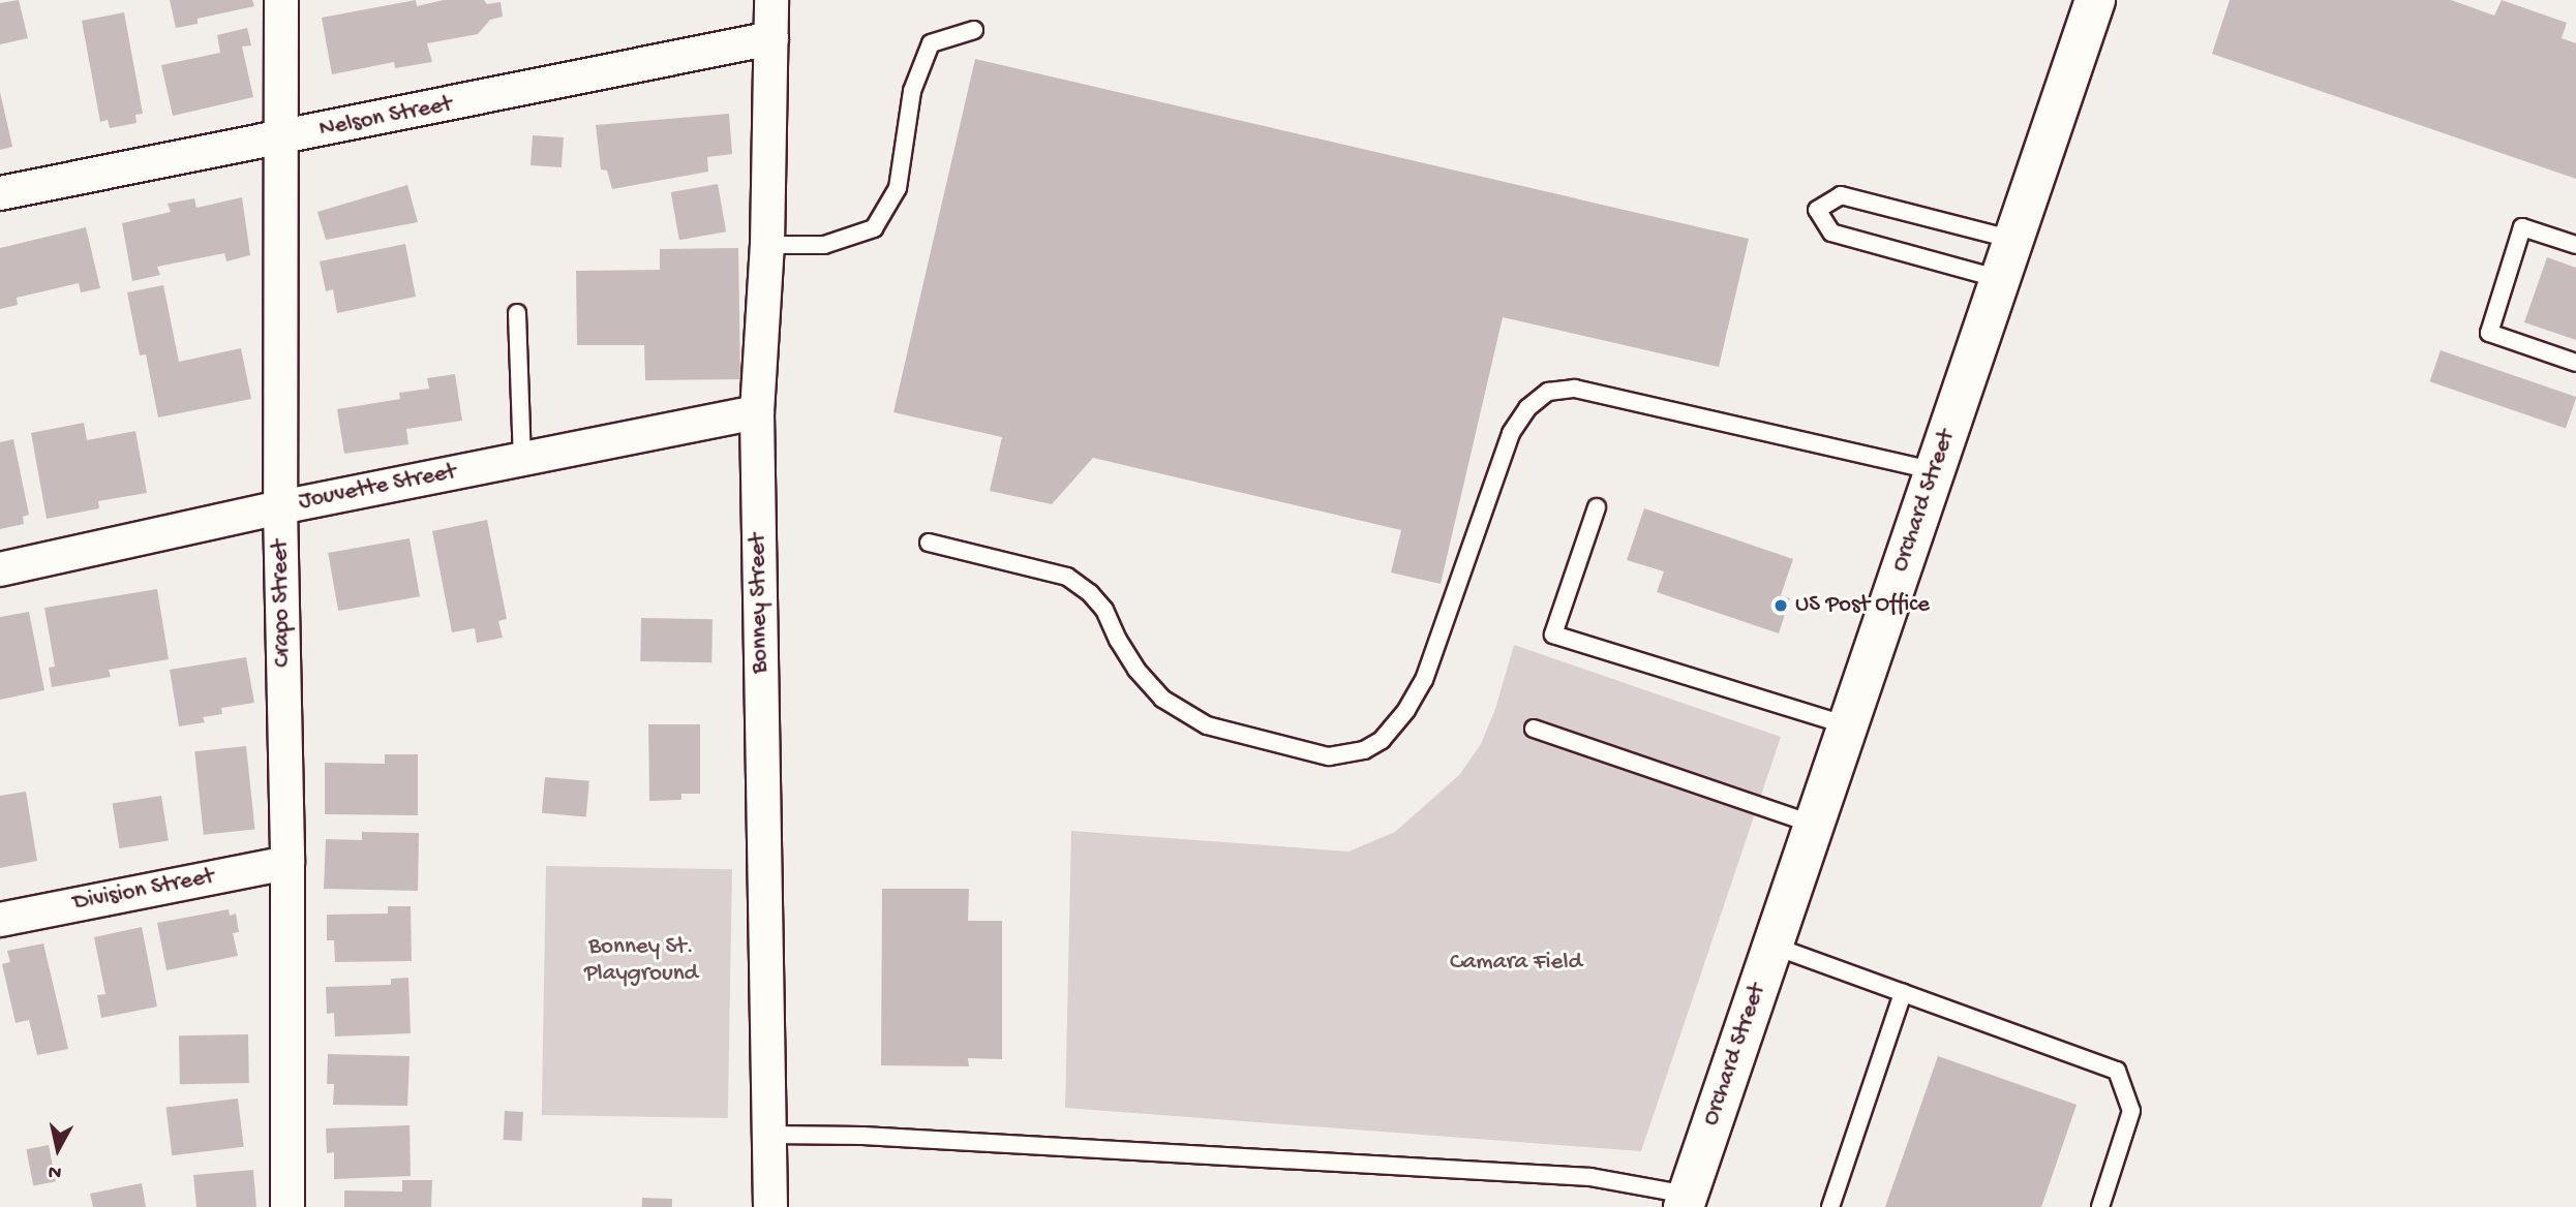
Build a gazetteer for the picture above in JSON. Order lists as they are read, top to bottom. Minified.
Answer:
{"streets":{"street":["Nelson Street","Jouvette Street","Orchard Street","Crapo Street","Bonney Street","Division Street"]},"crossings":[["Nelson Street","Crapo Street"],["Nelson Street","Bonney Street"],["Jouvette Street","Crapo Street"],["Jouvette Street","Bonney Street"],["Crapo Street","Division Street"]],"parks":["Bonney St. Playground","Camara Field"],"places":["US Post Office"],"north":"bottom"}
